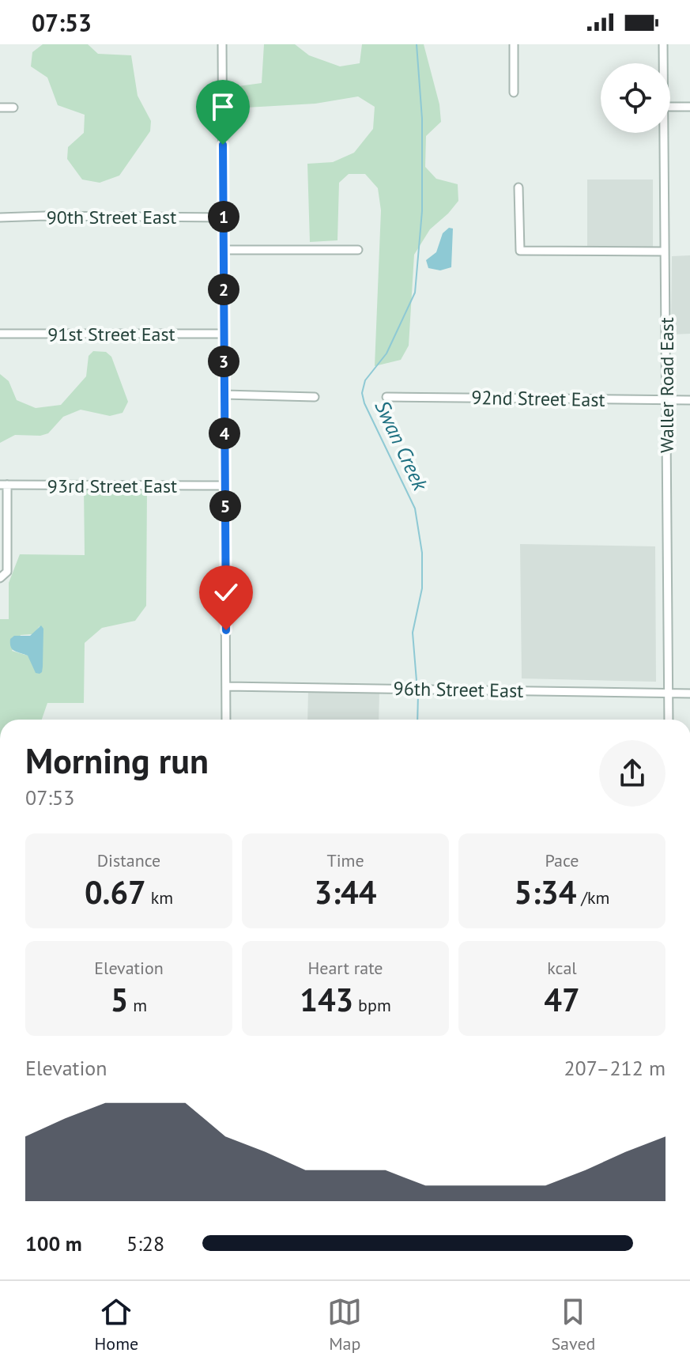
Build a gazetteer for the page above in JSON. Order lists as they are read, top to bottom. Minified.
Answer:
{"streets":{"street":["90th Street East","91st Street East","Waller Road East","92nd Street East","93rd Street East","96th Street East"]},"crossings":[["Waller Road East","92nd Street East"],["Waller Road East","96th Street East"]],"water":["Swan Creek"],"page":{"status":"07:53","pins":["1","2","3","4","5"],"heading":["Morning run","07:53"],"stats":[["Distance","0.67 km"],["Time","3:44"],["Pace","5:34 /km"],["Elevation","5 m"],["Heart rate","143 bpm"],["kcal","47"]],"chart":["Elevation","207–212 m"],"list":[{"name":"100 m","note":"5:28"}],"tabs":["Home","Map","Saved"]}}
